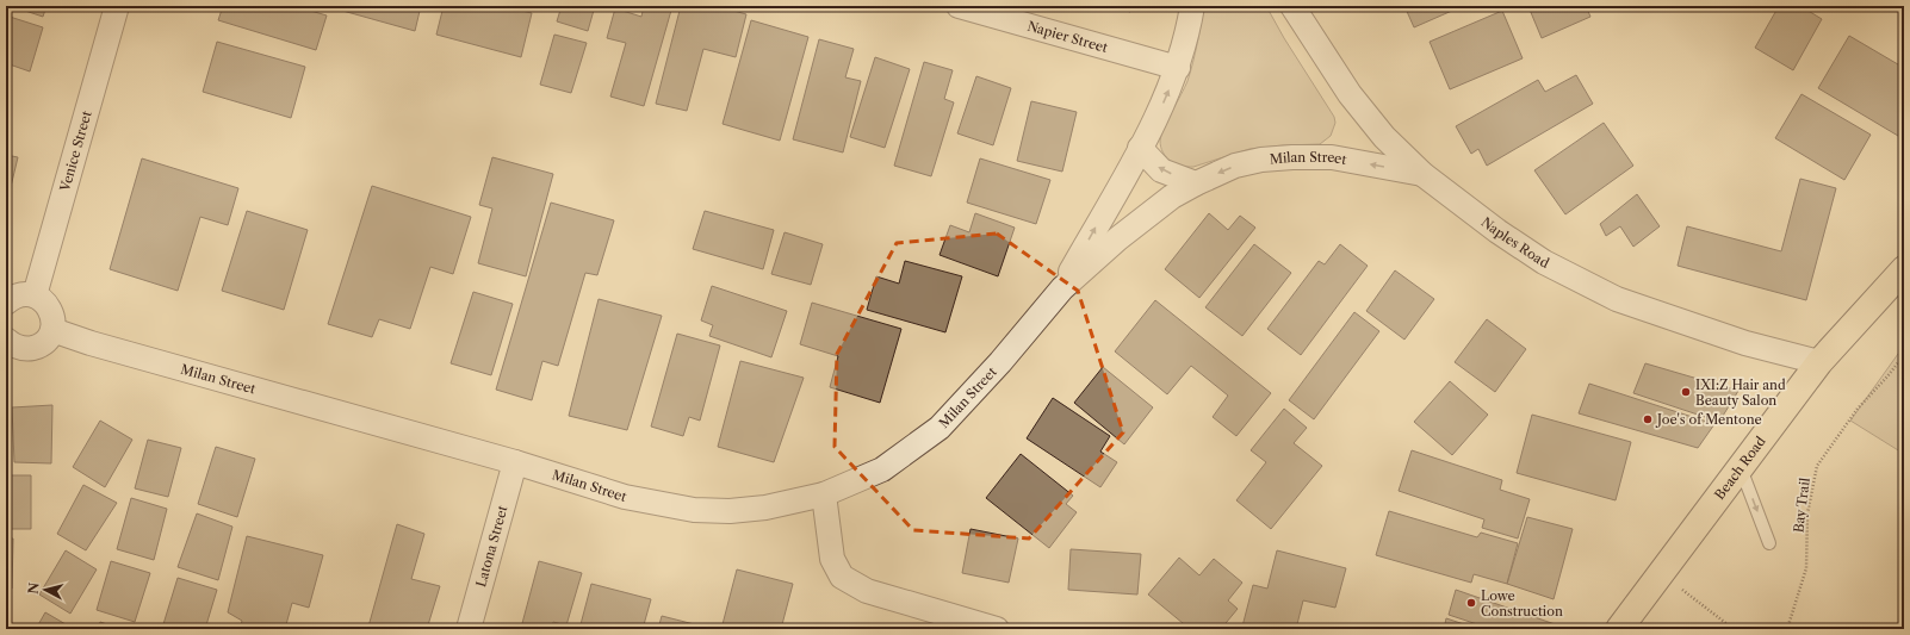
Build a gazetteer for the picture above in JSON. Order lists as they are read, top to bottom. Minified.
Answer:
{"streets":{"main road":["Beach Road"],"street":["Napier Street","Venice Street","Milan Street","Naples Road","Latona Street"],"path":["Bay Trail"]},"crossings":[["Napier Street","Milan Street"],["Milan Street","Naples Road"],["Milan Street","Latona Street"],["Naples Road","Beach Road"]],"places":["IXI:Z Hair and Beauty Salon","Joe's of Mentone","Lowe Construction"],"north":"left"}
